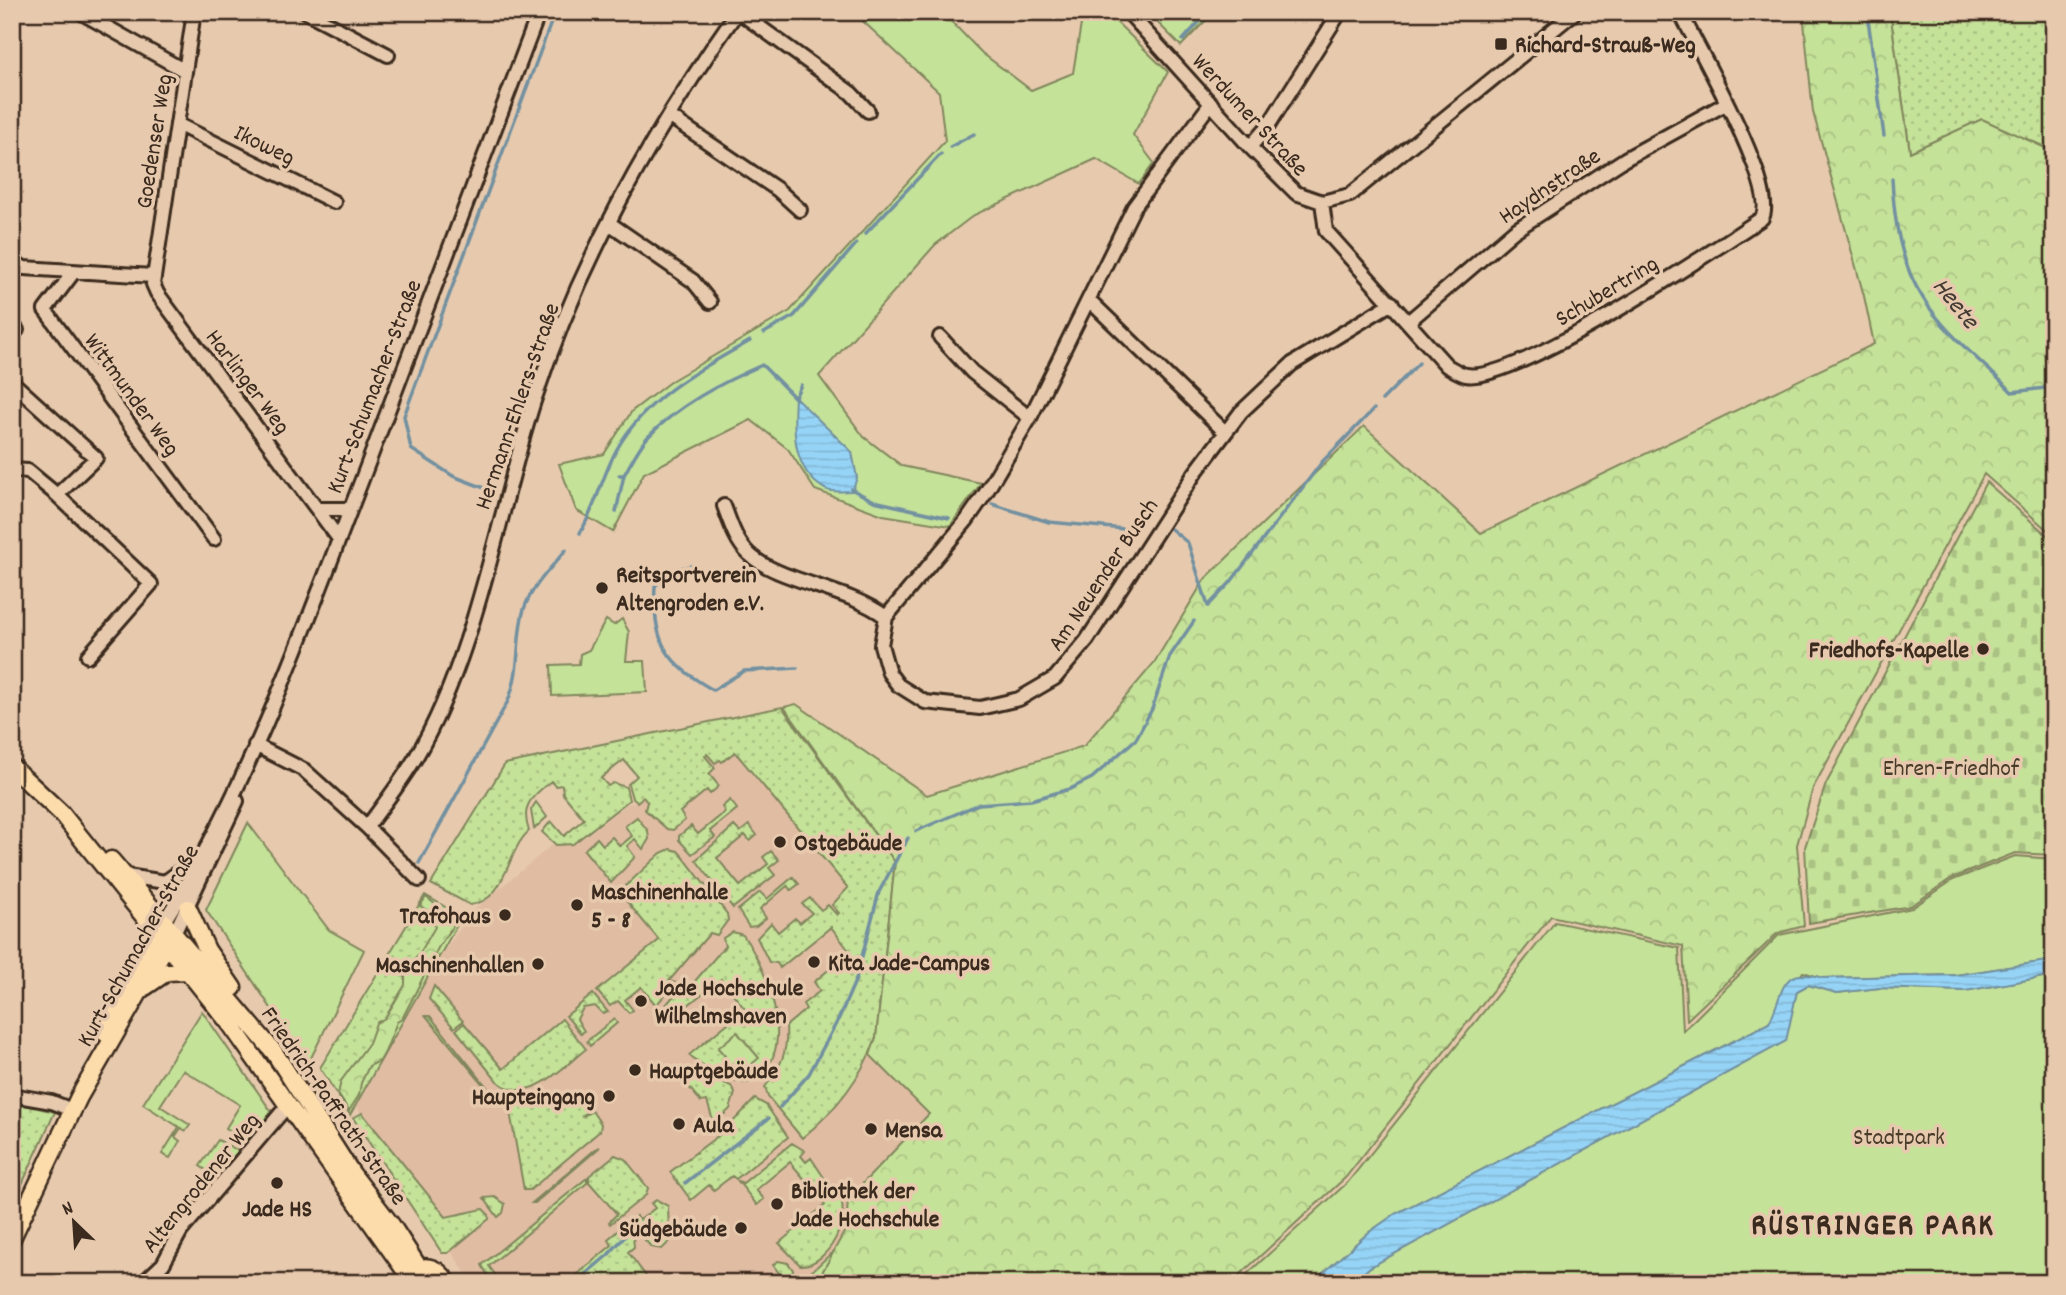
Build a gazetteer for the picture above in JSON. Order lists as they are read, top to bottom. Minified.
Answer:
{"streets":{"main road":["Kurt-Schumacher-Straße","Friedrich-Paffrath-Straße"],"street":["Werdumer Straße","Goedenser Weg","Ikoweg","Haydnstraße","Schubertring","Harlinger Weg","Wittmunder Weg","Hermann-Ehlers-Straße","Am Neuender Busch","Altengrodener Weg"]},"crossings":[["Werdumer Straße","Schubertring"],["Goedenser Weg","Ikoweg"],["Goedenser Weg","Harlinger Weg"],["Haydnstraße","Schubertring"],["Schubertring","Am Neuender Busch"],["Harlinger Weg","Kurt-Schumacher-Straße"],["Kurt-Schumacher-Straße","Friedrich-Paffrath-Straße"],["Friedrich-Paffrath-Straße","Altengrodener Weg"]],"districts":["RÜSTRINGER PARK"],"water":["Heete"],"parks":["Ehren-Friedhof","Stadtpark"],"places":{"transit":["Richard-Strauß-Weg"],"other":["Reitsportverein Altengroden e.V.","Friedhofs-Kapelle","Ostgebäude","Maschinenhalle 5 - 8","Trafohaus","Kita Jade-Campus","Maschinenhallen","Jade Hochschule Wilhelmshaven","Hauptgebäude","Haupteingang","Aula","Mensa","Jade HS","Bibliothek der Jade Hochschule","Südgebäude"]},"north":"top left"}
